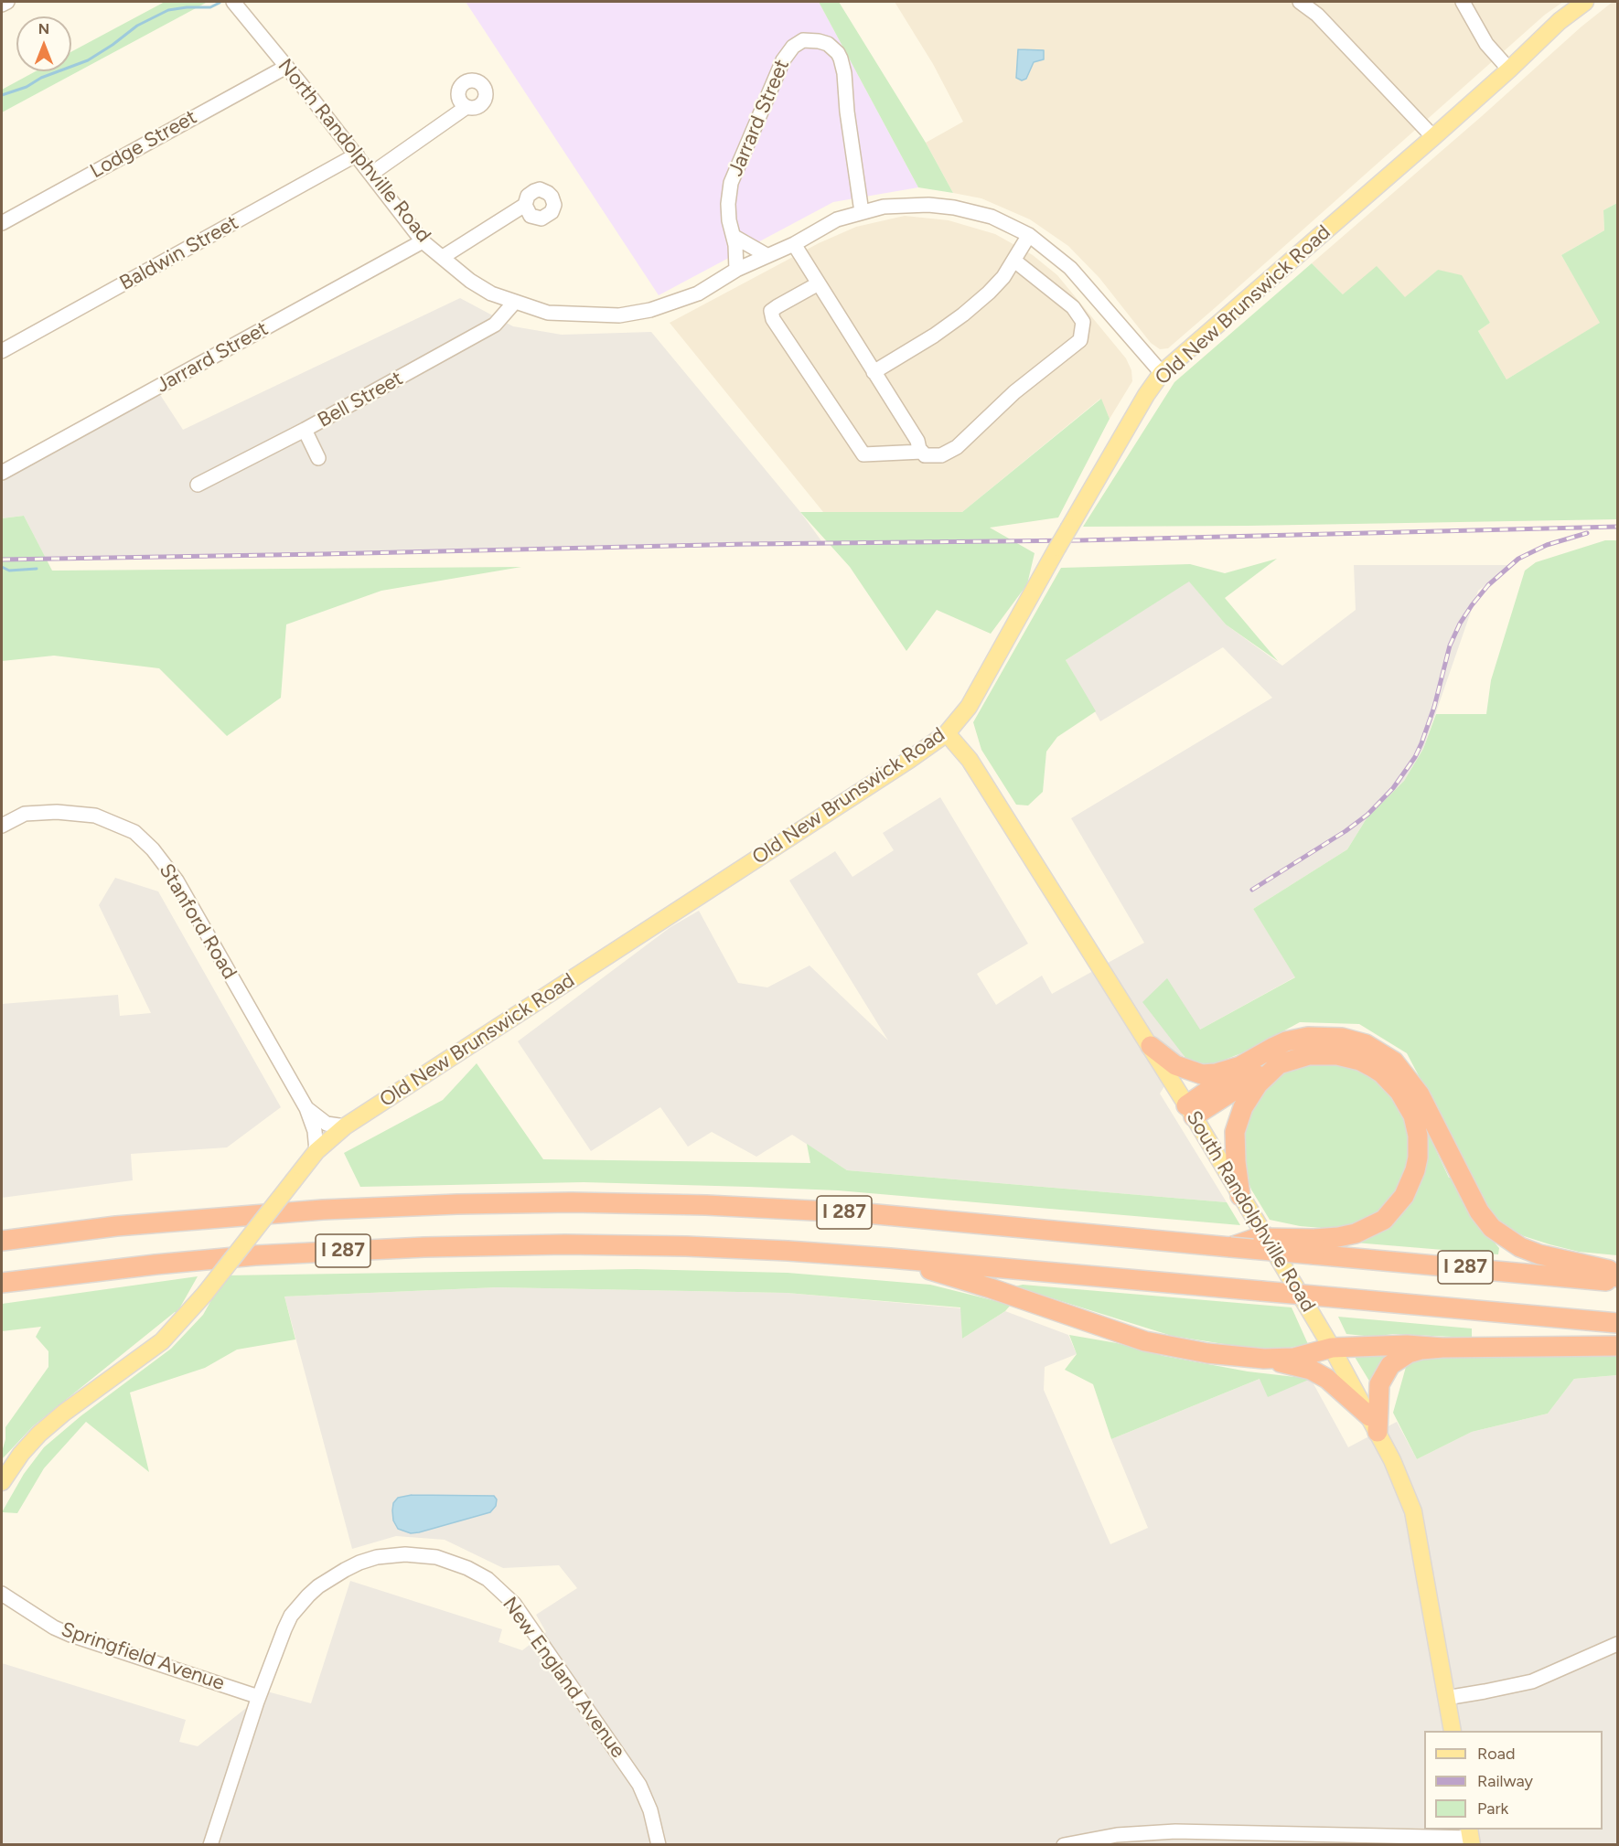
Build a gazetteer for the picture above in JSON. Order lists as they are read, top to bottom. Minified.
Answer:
{"streets":{"highway":["I 287"],"main road":["Old New Brunswick Road","South Randolphville Road"],"street":["Jarrard Street","Lodge Street","North Randolphville Road","Baldwin Street","Bell Street","Stanford Road","Springfield Avenue","New England Avenue"]},"crossings":[["Jarrard Street","North Randolphville Road"],["Lodge Street","North Randolphville Road"],["North Randolphville Road","Baldwin Street"],["North Randolphville Road","Old New Brunswick Road"],["North Randolphville Road","Bell Street"],["Old New Brunswick Road","Stanford Road"],["Old New Brunswick Road","South Randolphville Road"],["Springfield Avenue","New England Avenue"]],"legend":["Road","Railway","Park"],"north":"top"}
